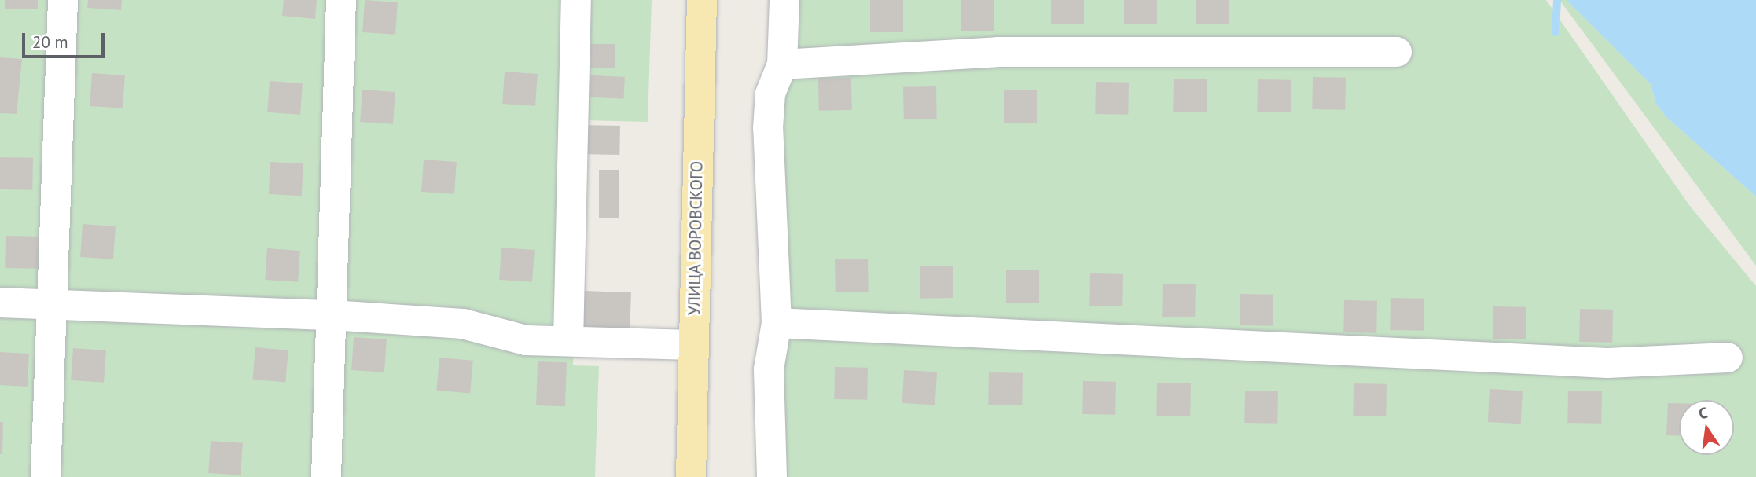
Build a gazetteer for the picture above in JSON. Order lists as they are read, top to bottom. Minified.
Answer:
{"streets":{"main road":["УЛИЦА ВОРОВСКОГО"]},"scale_bar":"20 m","north":"top"}
